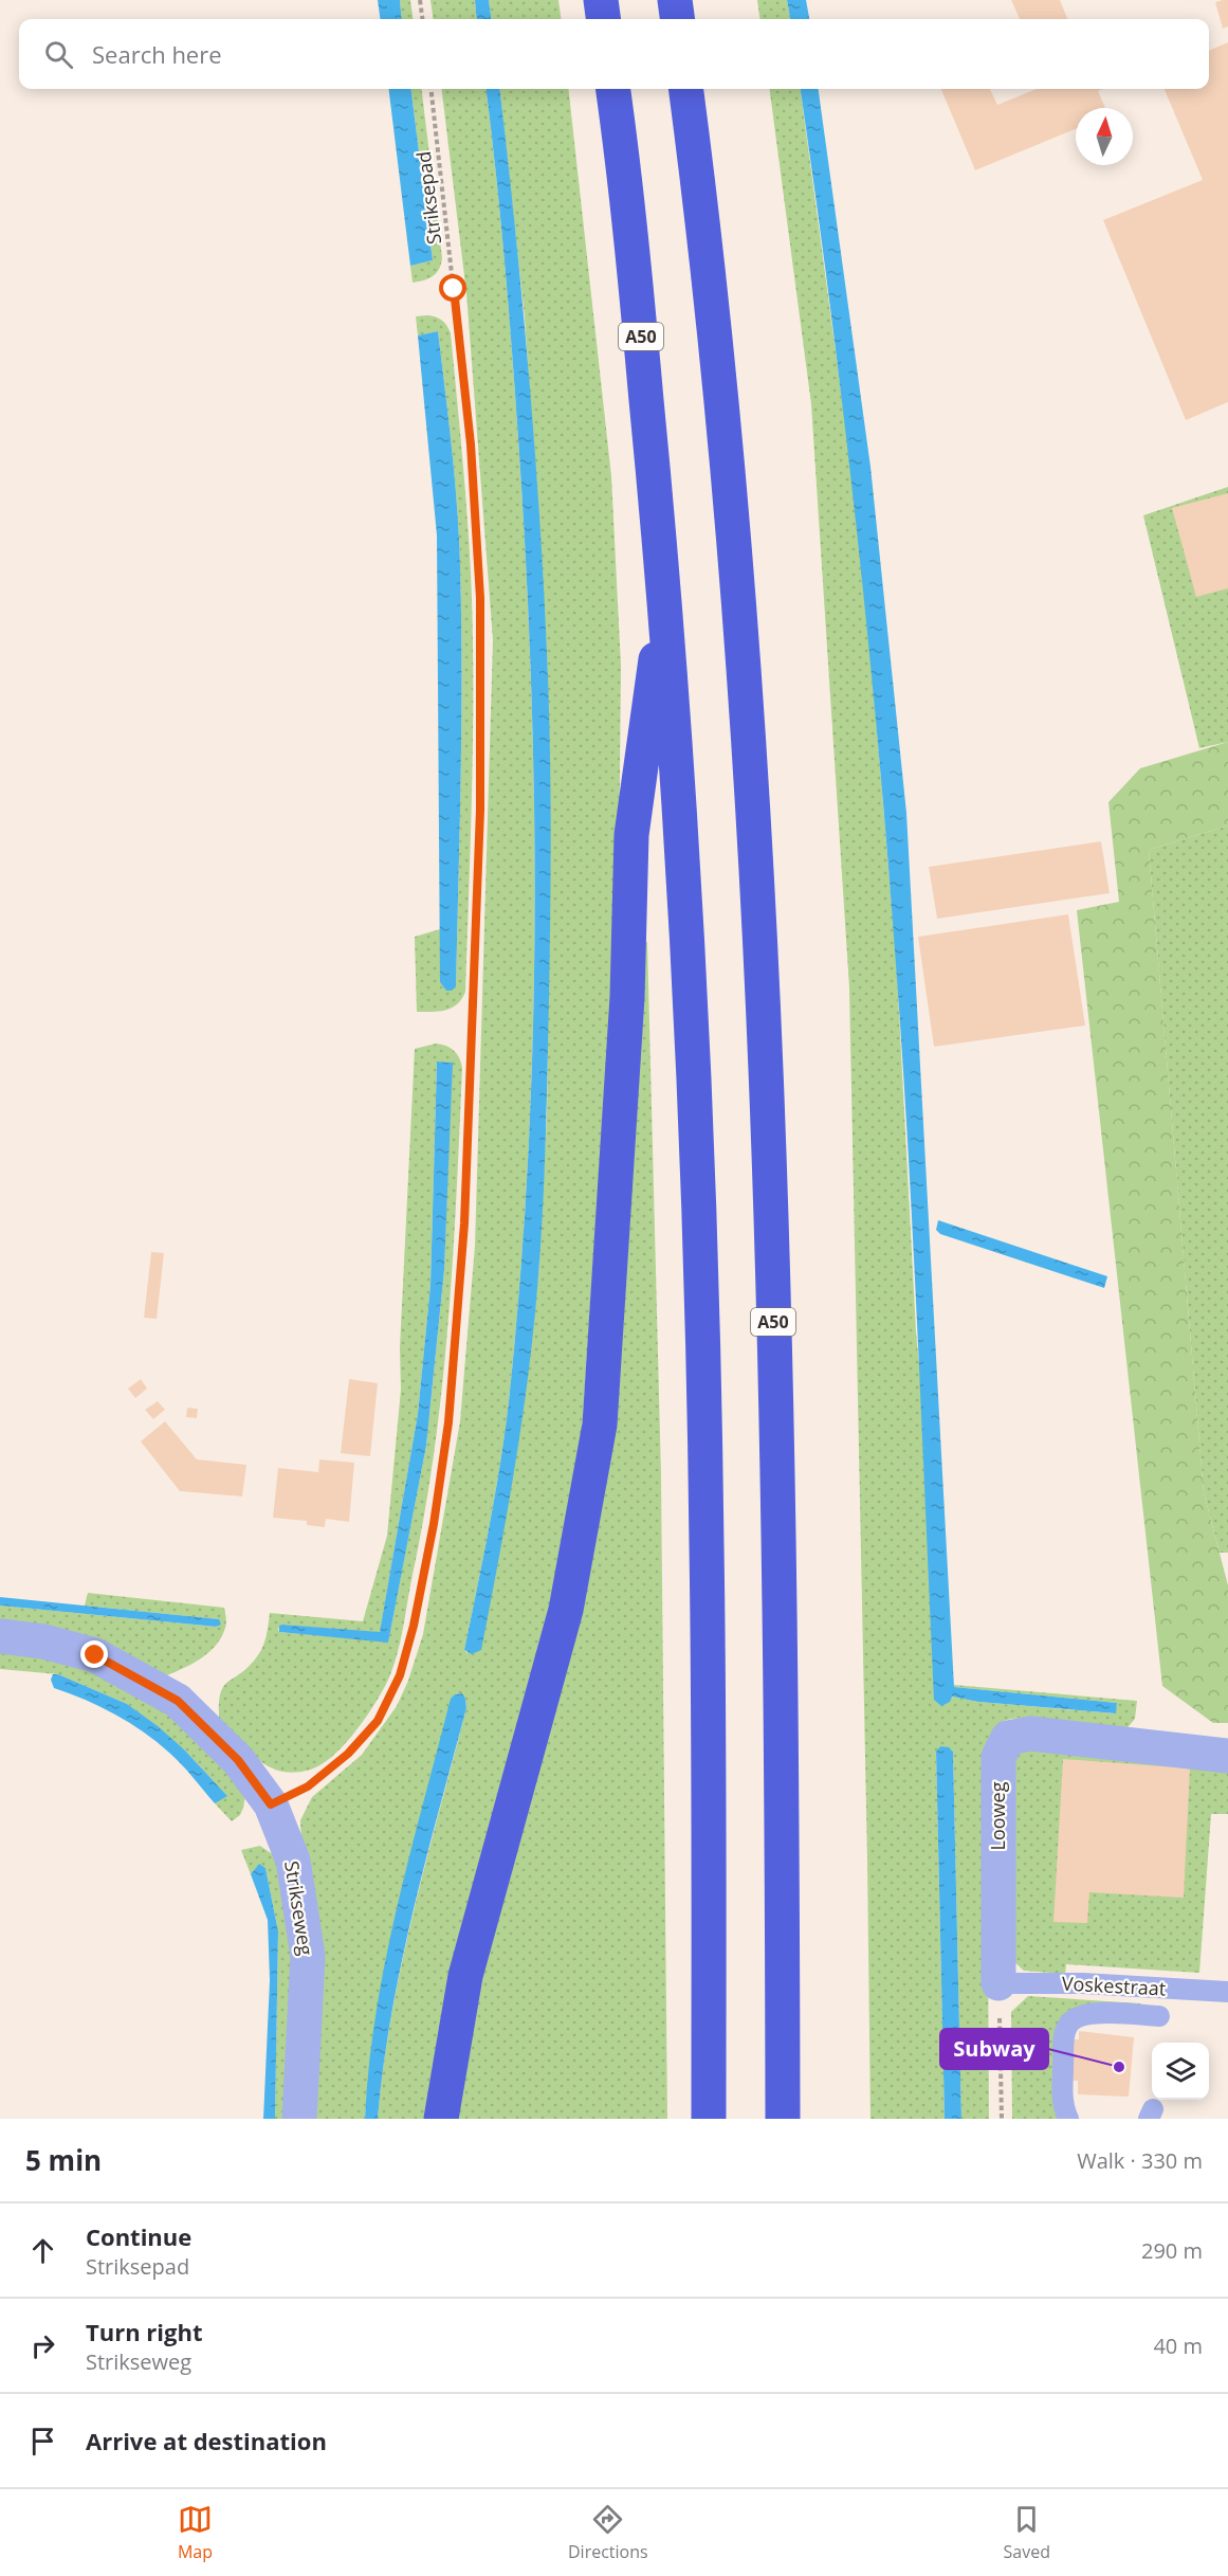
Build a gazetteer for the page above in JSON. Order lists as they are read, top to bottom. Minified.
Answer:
{"streets":{"highway":["A50"],"street":["Looweg","Strikseweg"],"lane":["Voskestraat"],"path":["Striksepad"]},"crossings":[["Striksepad","Strikseweg"],["Looweg","Voskestraat"]],"places":["Subway"],"north":"top","page":{"search":"Search here","heading":["5 min","Walk · 330 m"],"list":[["Continue","Striksepad","290 m"],["Turn right","Strikseweg","40 m"],"Arrive at destination"],"nav":["Map","Directions","Saved"]}}
